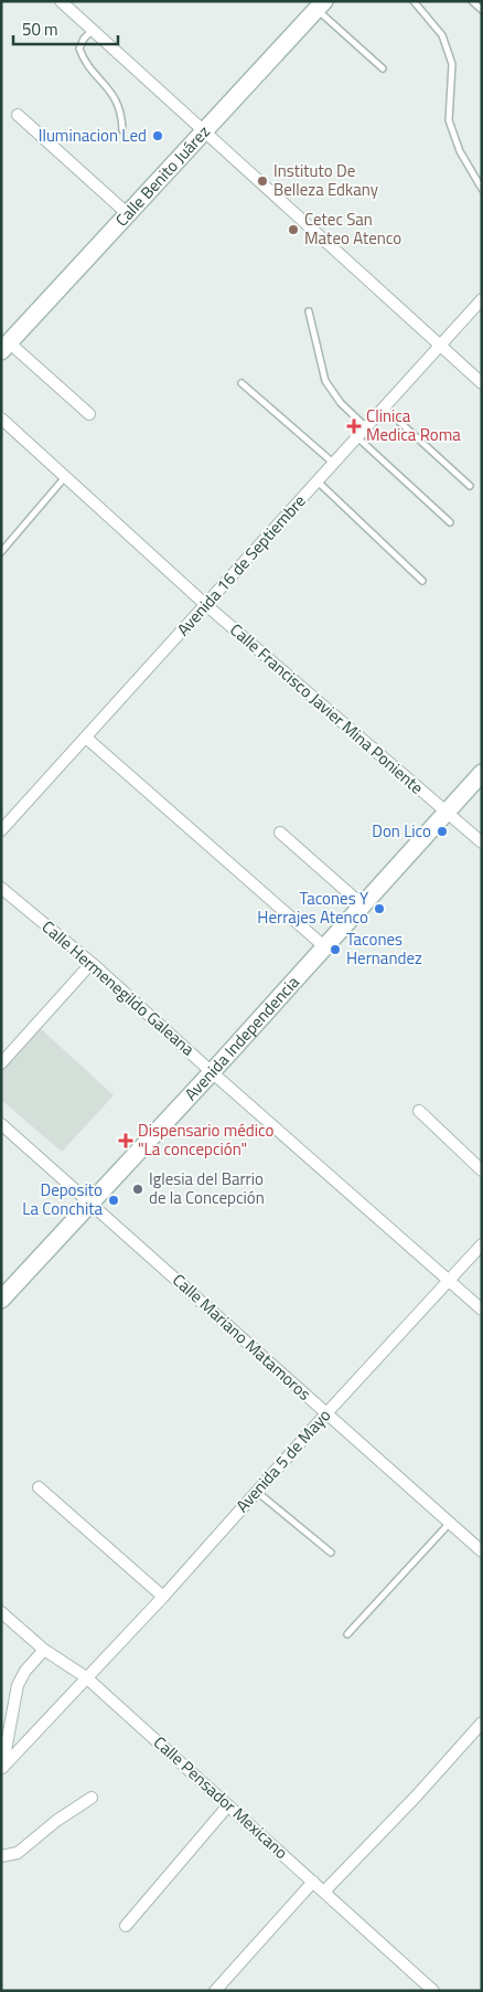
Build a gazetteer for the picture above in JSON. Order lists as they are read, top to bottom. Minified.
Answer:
{"streets":{"main road":["Calle Benito Juárez","Avenida Independencia"],"street":["Avenida 16 de Septiembre","Calle Francisco Javier Mina Poniente","Calle Hermenegildo Galeana","Calle Mariano Matamoros","Avenida 5 de Mayo","Calle Pensador Mexicano"]},"crossings":[["Avenida 16 de Septiembre","Calle Francisco Javier Mina Poniente"],["Calle Francisco Javier Mina Poniente","Avenida Independencia"],["Calle Hermenegildo Galeana","Avenida Independencia"],["Calle Hermenegildo Galeana","Avenida 5 de Mayo"],["Avenida Independencia","Calle Mariano Matamoros"],["Calle Mariano Matamoros","Avenida 5 de Mayo"],["Avenida 5 de Mayo","Calle Pensador Mexicano"]],"places":{"other":["Iluminacion Led","Instituto De Belleza Edkany","Cetec San Mateo Atenco","Don Lico","Tacones Y Herrajes Atenco","Tacones Hernandez","Iglesia del Barrio de la Concepción","Deposito La Conchita"],"health":["Clinica Medica Roma","Dispensario médico \"La concepción\""]},"scale_bar":"50 m"}
